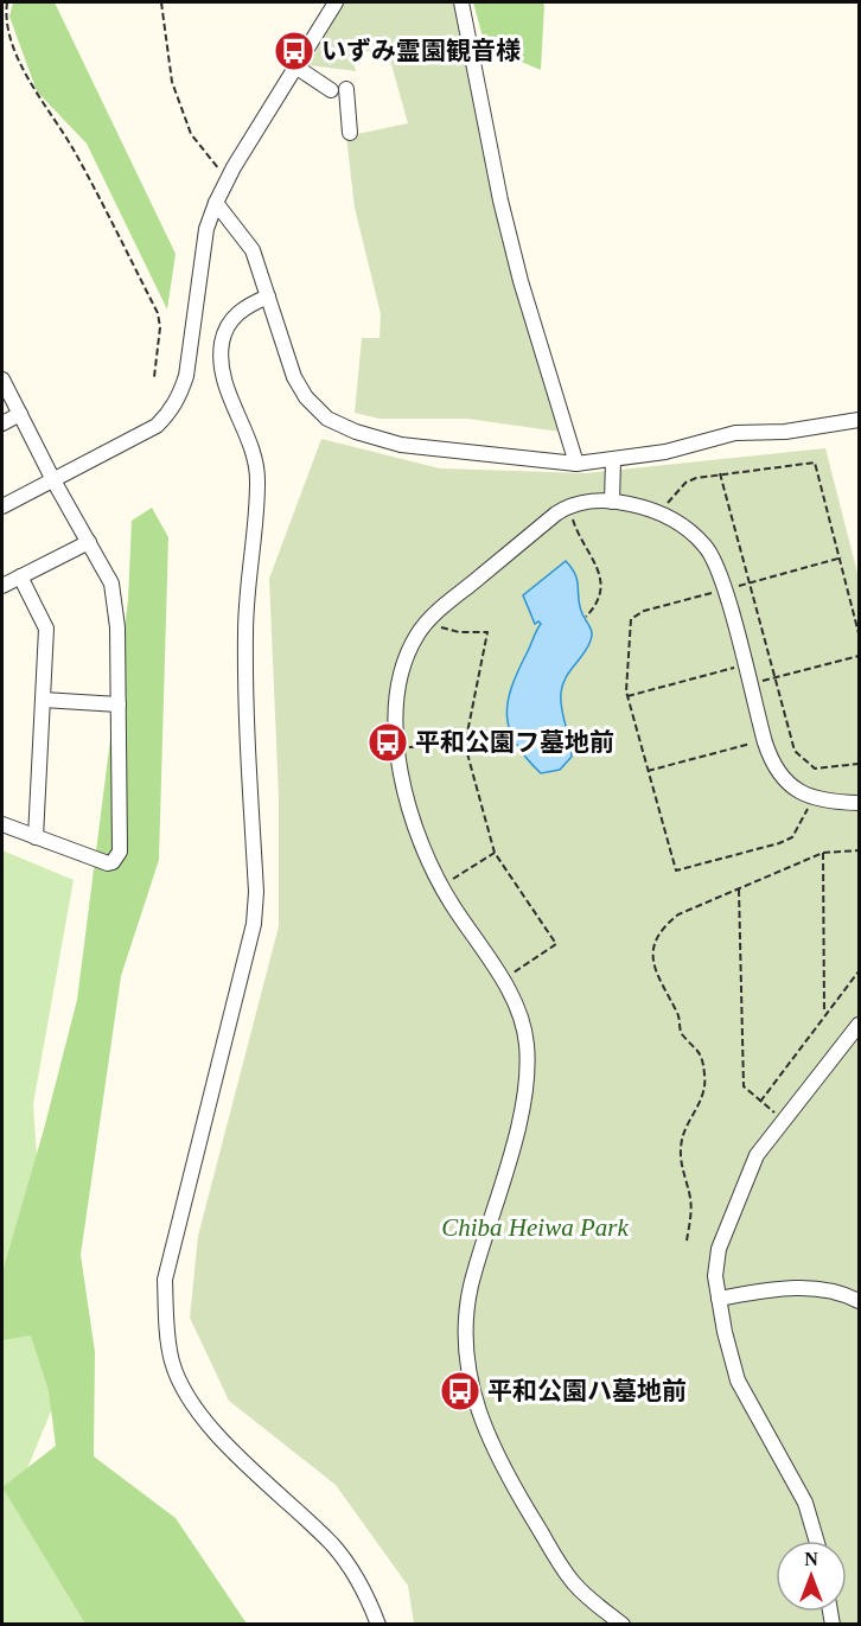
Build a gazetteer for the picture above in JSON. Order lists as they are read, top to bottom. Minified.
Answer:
{"parks":["Chiba Heiwa Park"],"places":{"bus stop":["いずみ霊園観音様","平和公園フ墓地前","平和公園ハ墓地前"]},"north":"top"}
